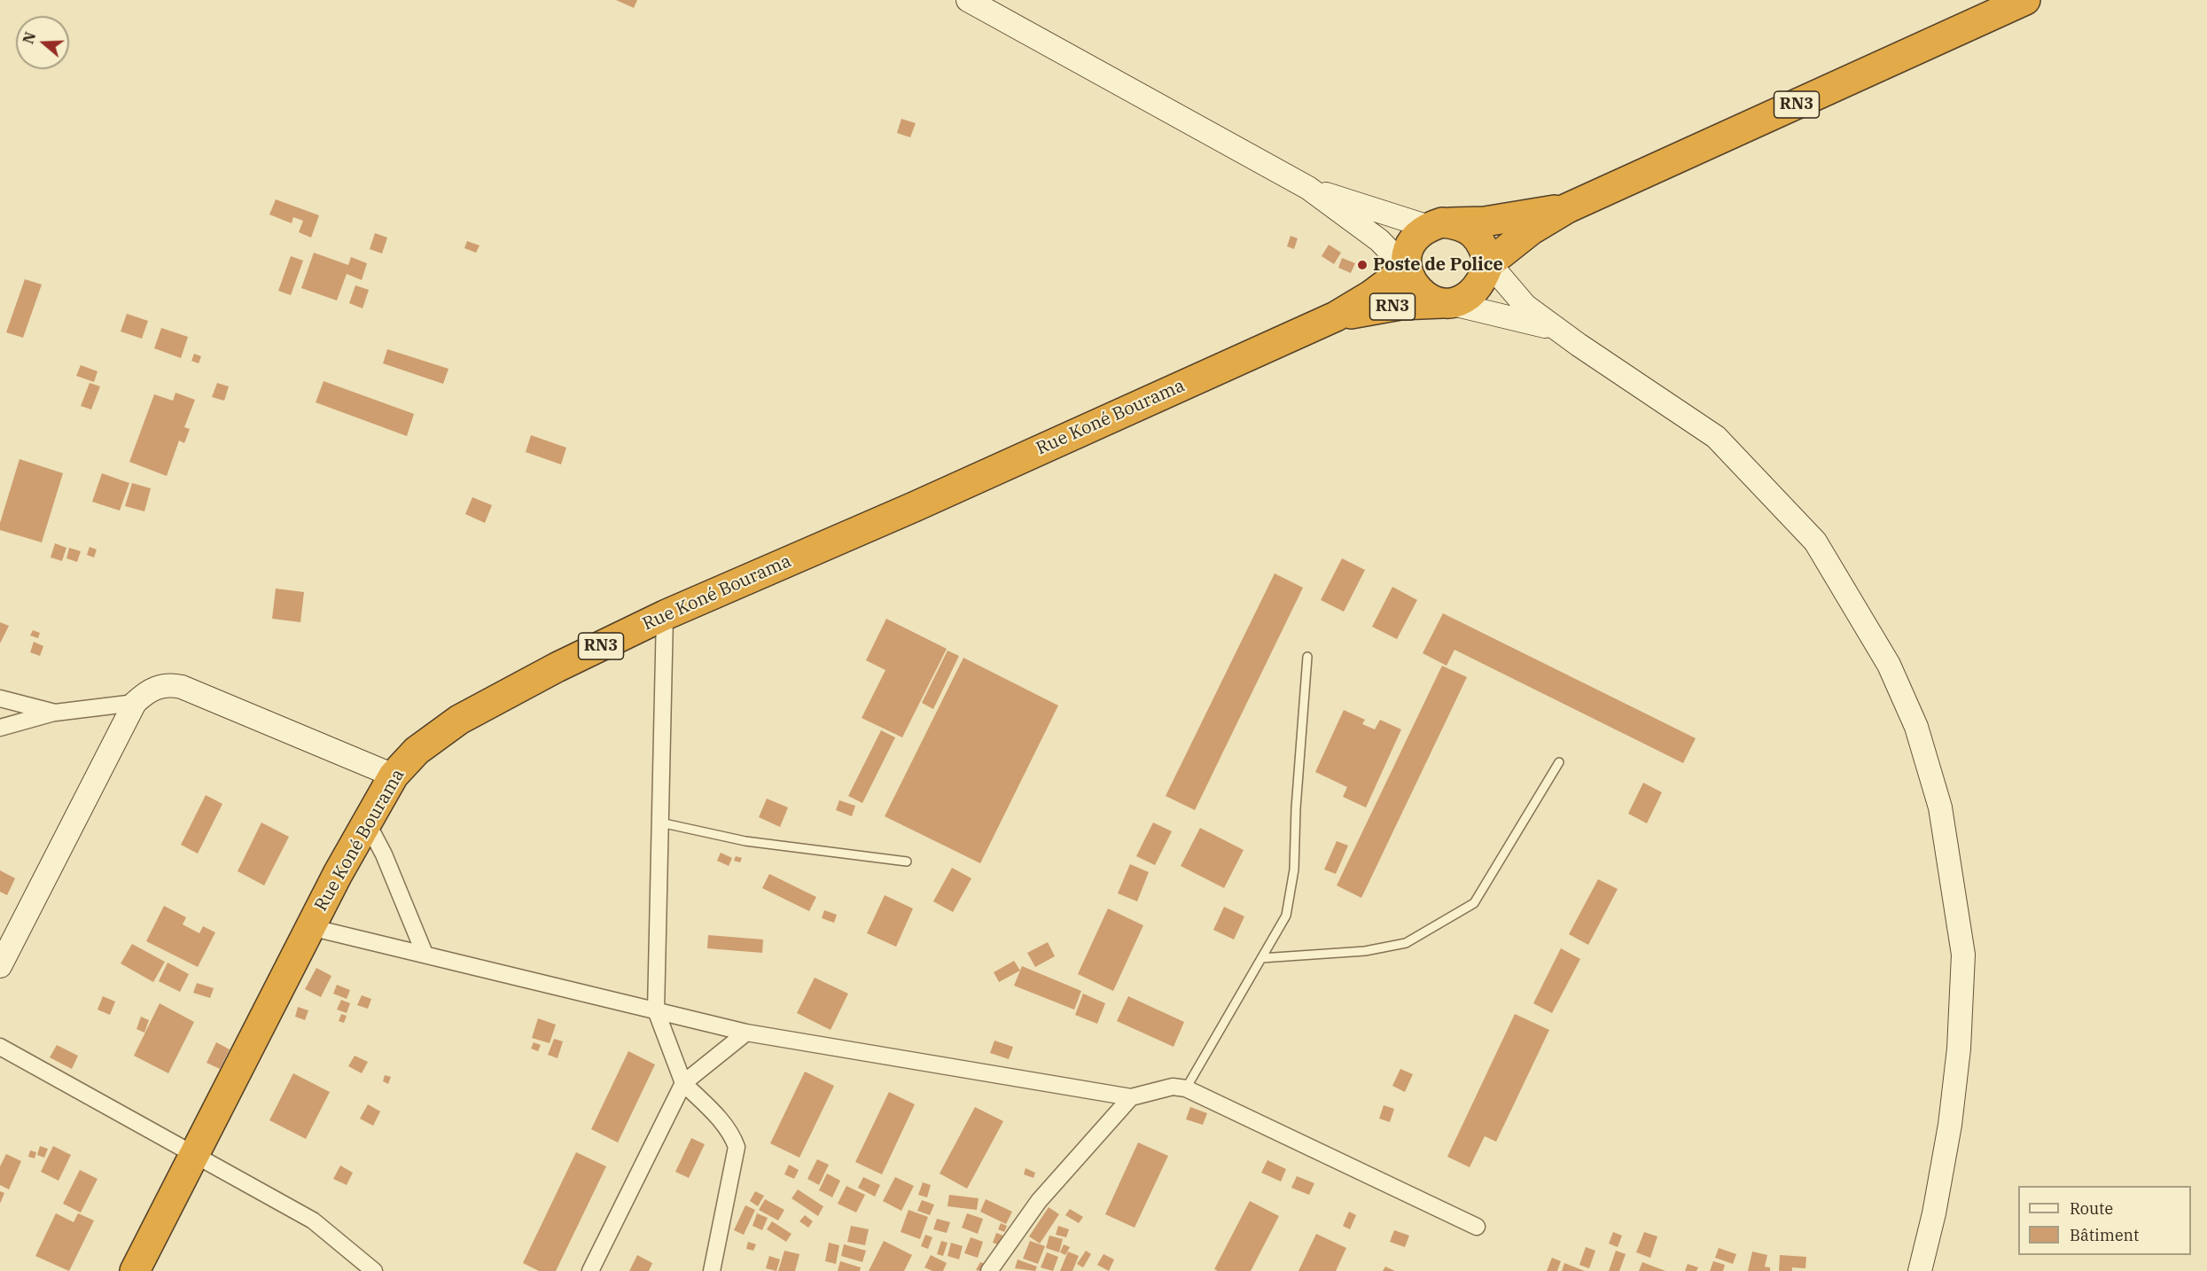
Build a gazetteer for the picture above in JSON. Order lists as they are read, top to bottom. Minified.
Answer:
{"streets":{"highway":["RN3","Rue Koné Bourama"]},"crossings":[["RN3","Rue Koné Bourama"]],"places":["Poste de Police"],"legend":["Route","Bâtiment"],"north":"left"}
